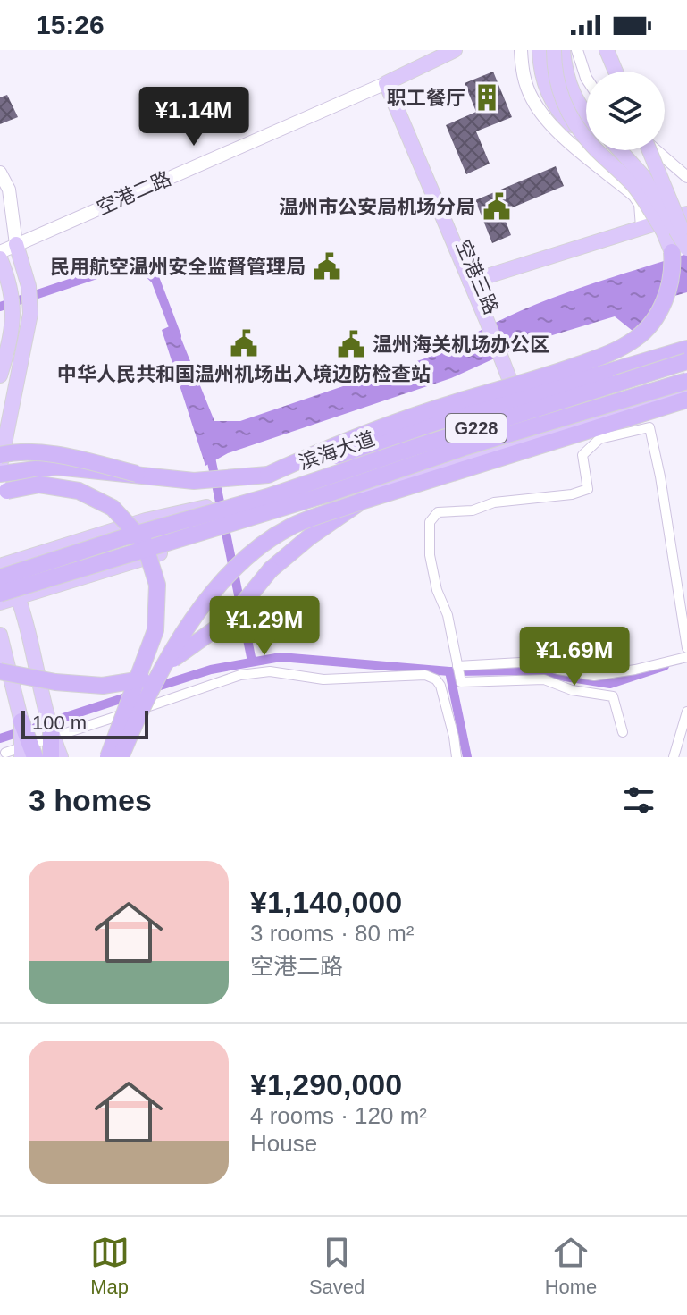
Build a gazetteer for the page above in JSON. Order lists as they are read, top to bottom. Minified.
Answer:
{"streets":{"highway":["G228","滨海大道"],"main road":["空港二路","空港三路"]},"crossings":[["空港二路","空港三路"]],"places":{"building":["职工餐厅"],"public building":["温州市公安局机场分局","民用航空温州安全监督管理局","中华人民共和国温州机场出入境边防检查站","温州海关机场办公区"]},"scale_bar":"100 m","page":{"status":"15:26","price":["¥1.14M","¥1.29M","¥1.69M"],"scale":"100 m","heading":"3 homes","list":[{"name":"¥1,140,000","note":"3 rooms · 80 m² · 空港二路"},{"name":"¥1,290,000","note":"4 rooms · 120 m² · House"}],"tabs":["Map","Saved","Home"]}}
